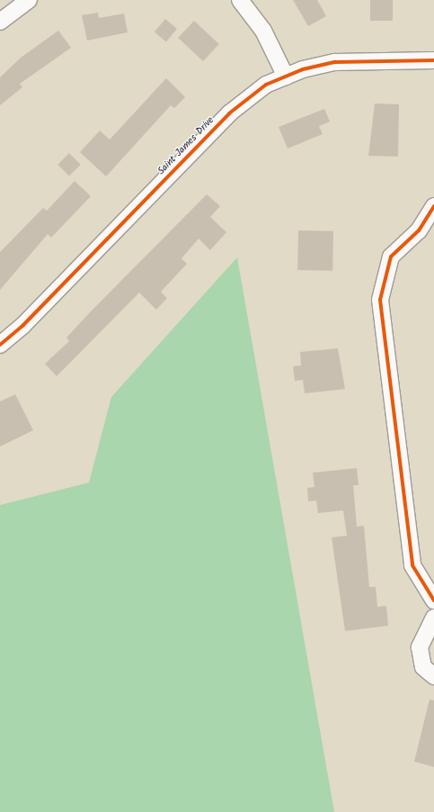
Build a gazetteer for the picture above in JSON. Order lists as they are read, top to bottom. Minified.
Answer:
{"streets":{"street":["Saint James Drive"]}}
